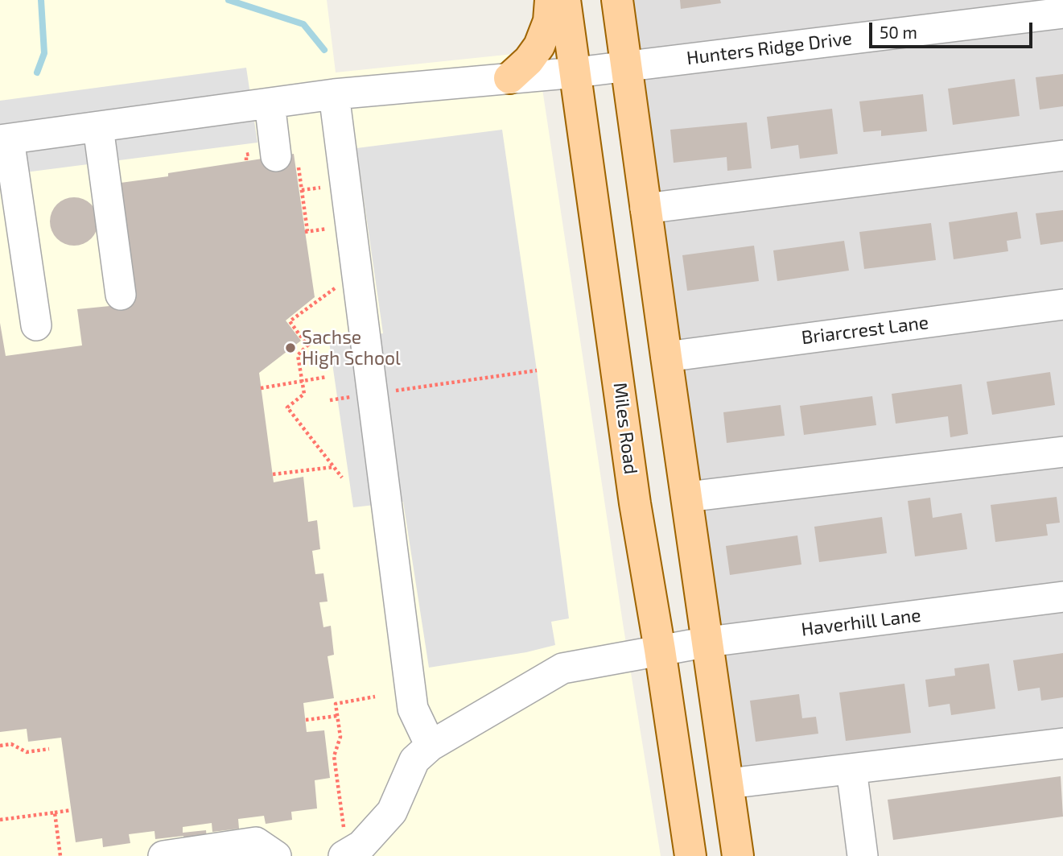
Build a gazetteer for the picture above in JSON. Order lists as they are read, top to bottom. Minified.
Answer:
{"streets":{"main road":["Miles Road"],"street":["Hunters Ridge Drive","Briarcrest Lane","Haverhill Lane"]},"crossings":[["Hunters Ridge Drive","Miles Road"],["Miles Road","Haverhill Lane"]],"places":["Sachse High School"],"scale_bar":"50 m"}
